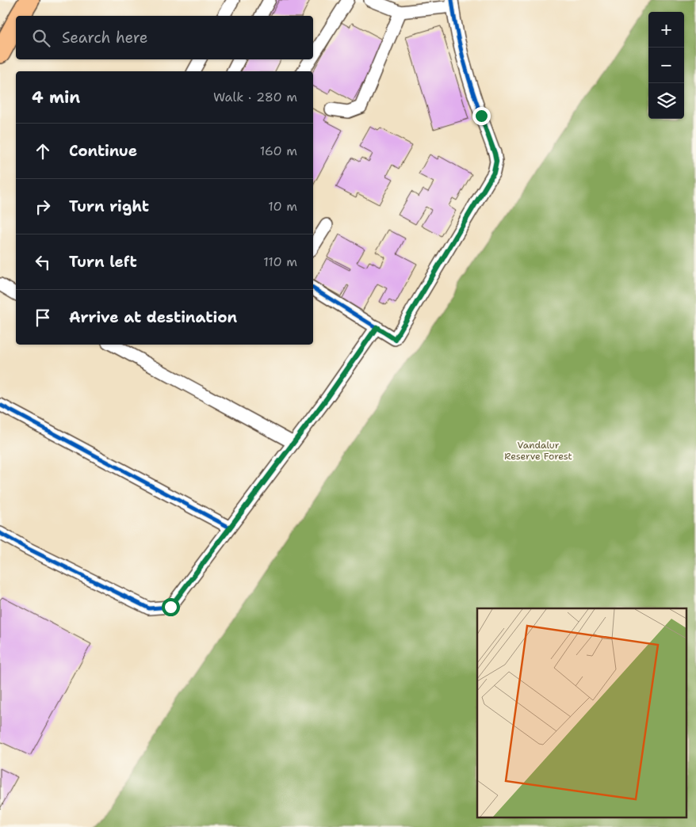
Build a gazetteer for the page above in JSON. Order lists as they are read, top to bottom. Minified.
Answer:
{"parks":["Vandalur Reserve Forest"],"page":{"map_buttons":["+","−"],"search":"Search here","heading":["4 min","Walk · 280 m"],"list":[["Continue","160 m"],["Turn right","10 m"],["Turn left","110 m"],"Arrive at destination"]}}
